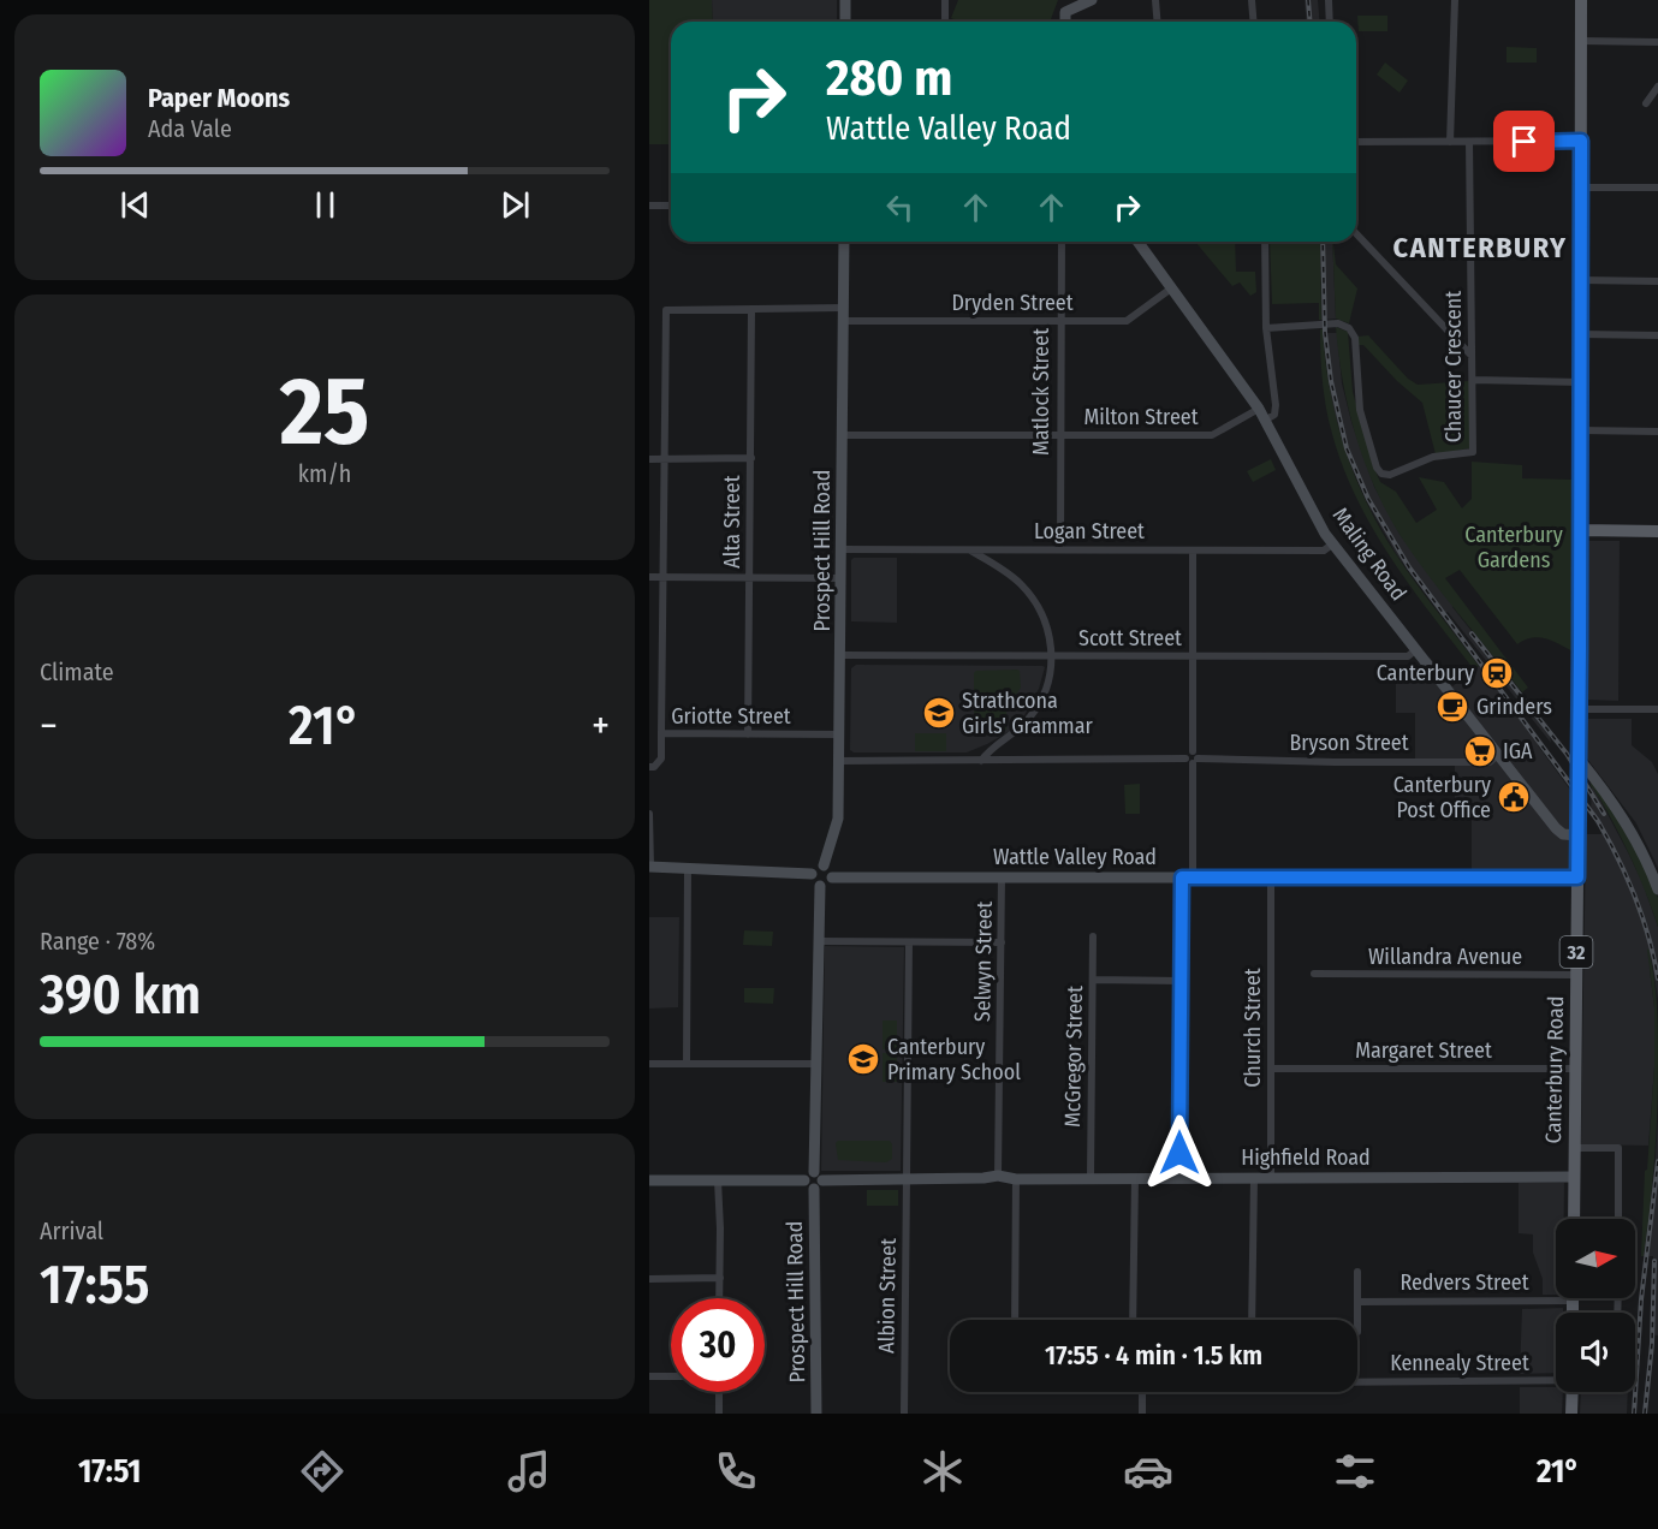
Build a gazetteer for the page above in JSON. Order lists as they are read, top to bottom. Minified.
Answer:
{"streets":{"main road":["32","Canterbury Road"],"street":["Dryden Street","Chaucer Crescent","Matlock Street","Milton Street","Alta Street","Logan Street","Prospect Hill Road","Maling Road","Scott Street","Griotte Street","Bryson Street","Wattle Valley Road","Willandra Avenue","Selwyn Street","Church Street","Margaret Street","McGregor Street","Highfield Road","Redvers Street","Albion Street","Kennealy Street"]},"crossings":[["Dryden Street","Matlock Street"],["Dryden Street","Prospect Hill Road"],["Dryden Street","Maling Road"],["Matlock Street","Milton Street"],["Matlock Street","Logan Street"],["Milton Street","Prospect Hill Road"],["Milton Street","Maling Road"],["Alta Street","Griotte Street"],["Logan Street","Prospect Hill Road"],["Logan Street","Maling Road"],["Prospect Hill Road","Scott Street"],["Prospect Hill Road","Griotte Street"],["Prospect Hill Road","Bryson Street"],["Prospect Hill Road","Wattle Valley Road"],["Prospect Hill Road","Highfield Road"],["Maling Road","Scott Street"],["Maling Road","Bryson Street"],["Maling Road","Canterbury Road"],["Wattle Valley Road","Selwyn Street"],["Wattle Valley Road","Church Street"],["Wattle Valley Road","Canterbury Road"],["Willandra Avenue","Canterbury Road"],["Selwyn Street","Highfield Road"],["Church Street","Margaret Street"],["Church Street","Highfield Road"],["Margaret Street","Canterbury Road"],["McGregor Street","Highfield Road"],["Canterbury Road","Highfield Road"],["Highfield Road","Albion Street"]],"districts":["CANTERBURY"],"parks":["Canterbury Gardens"],"places":{"station":["Canterbury"],"cafe":["Grinders"],"school or university":["Strathcona Girls' Grammar","Canterbury Primary School"],"supermarket":["IGA"],"public building":["Canterbury Post Office"]},"north":"right","page":{"turn":["280 m","Wattle Valley Road"],"song":["Paper Moons","Ada Vale"],"tile":[["25","km/h"],"Climate",["Range · 78%","390 km"],["Arrival","17:55"]],"heat":["−","21°","+"],"limit":"30","trip":"17:55 · 4 min · 1.5 km","tabs":["17:51","21°"]}}
